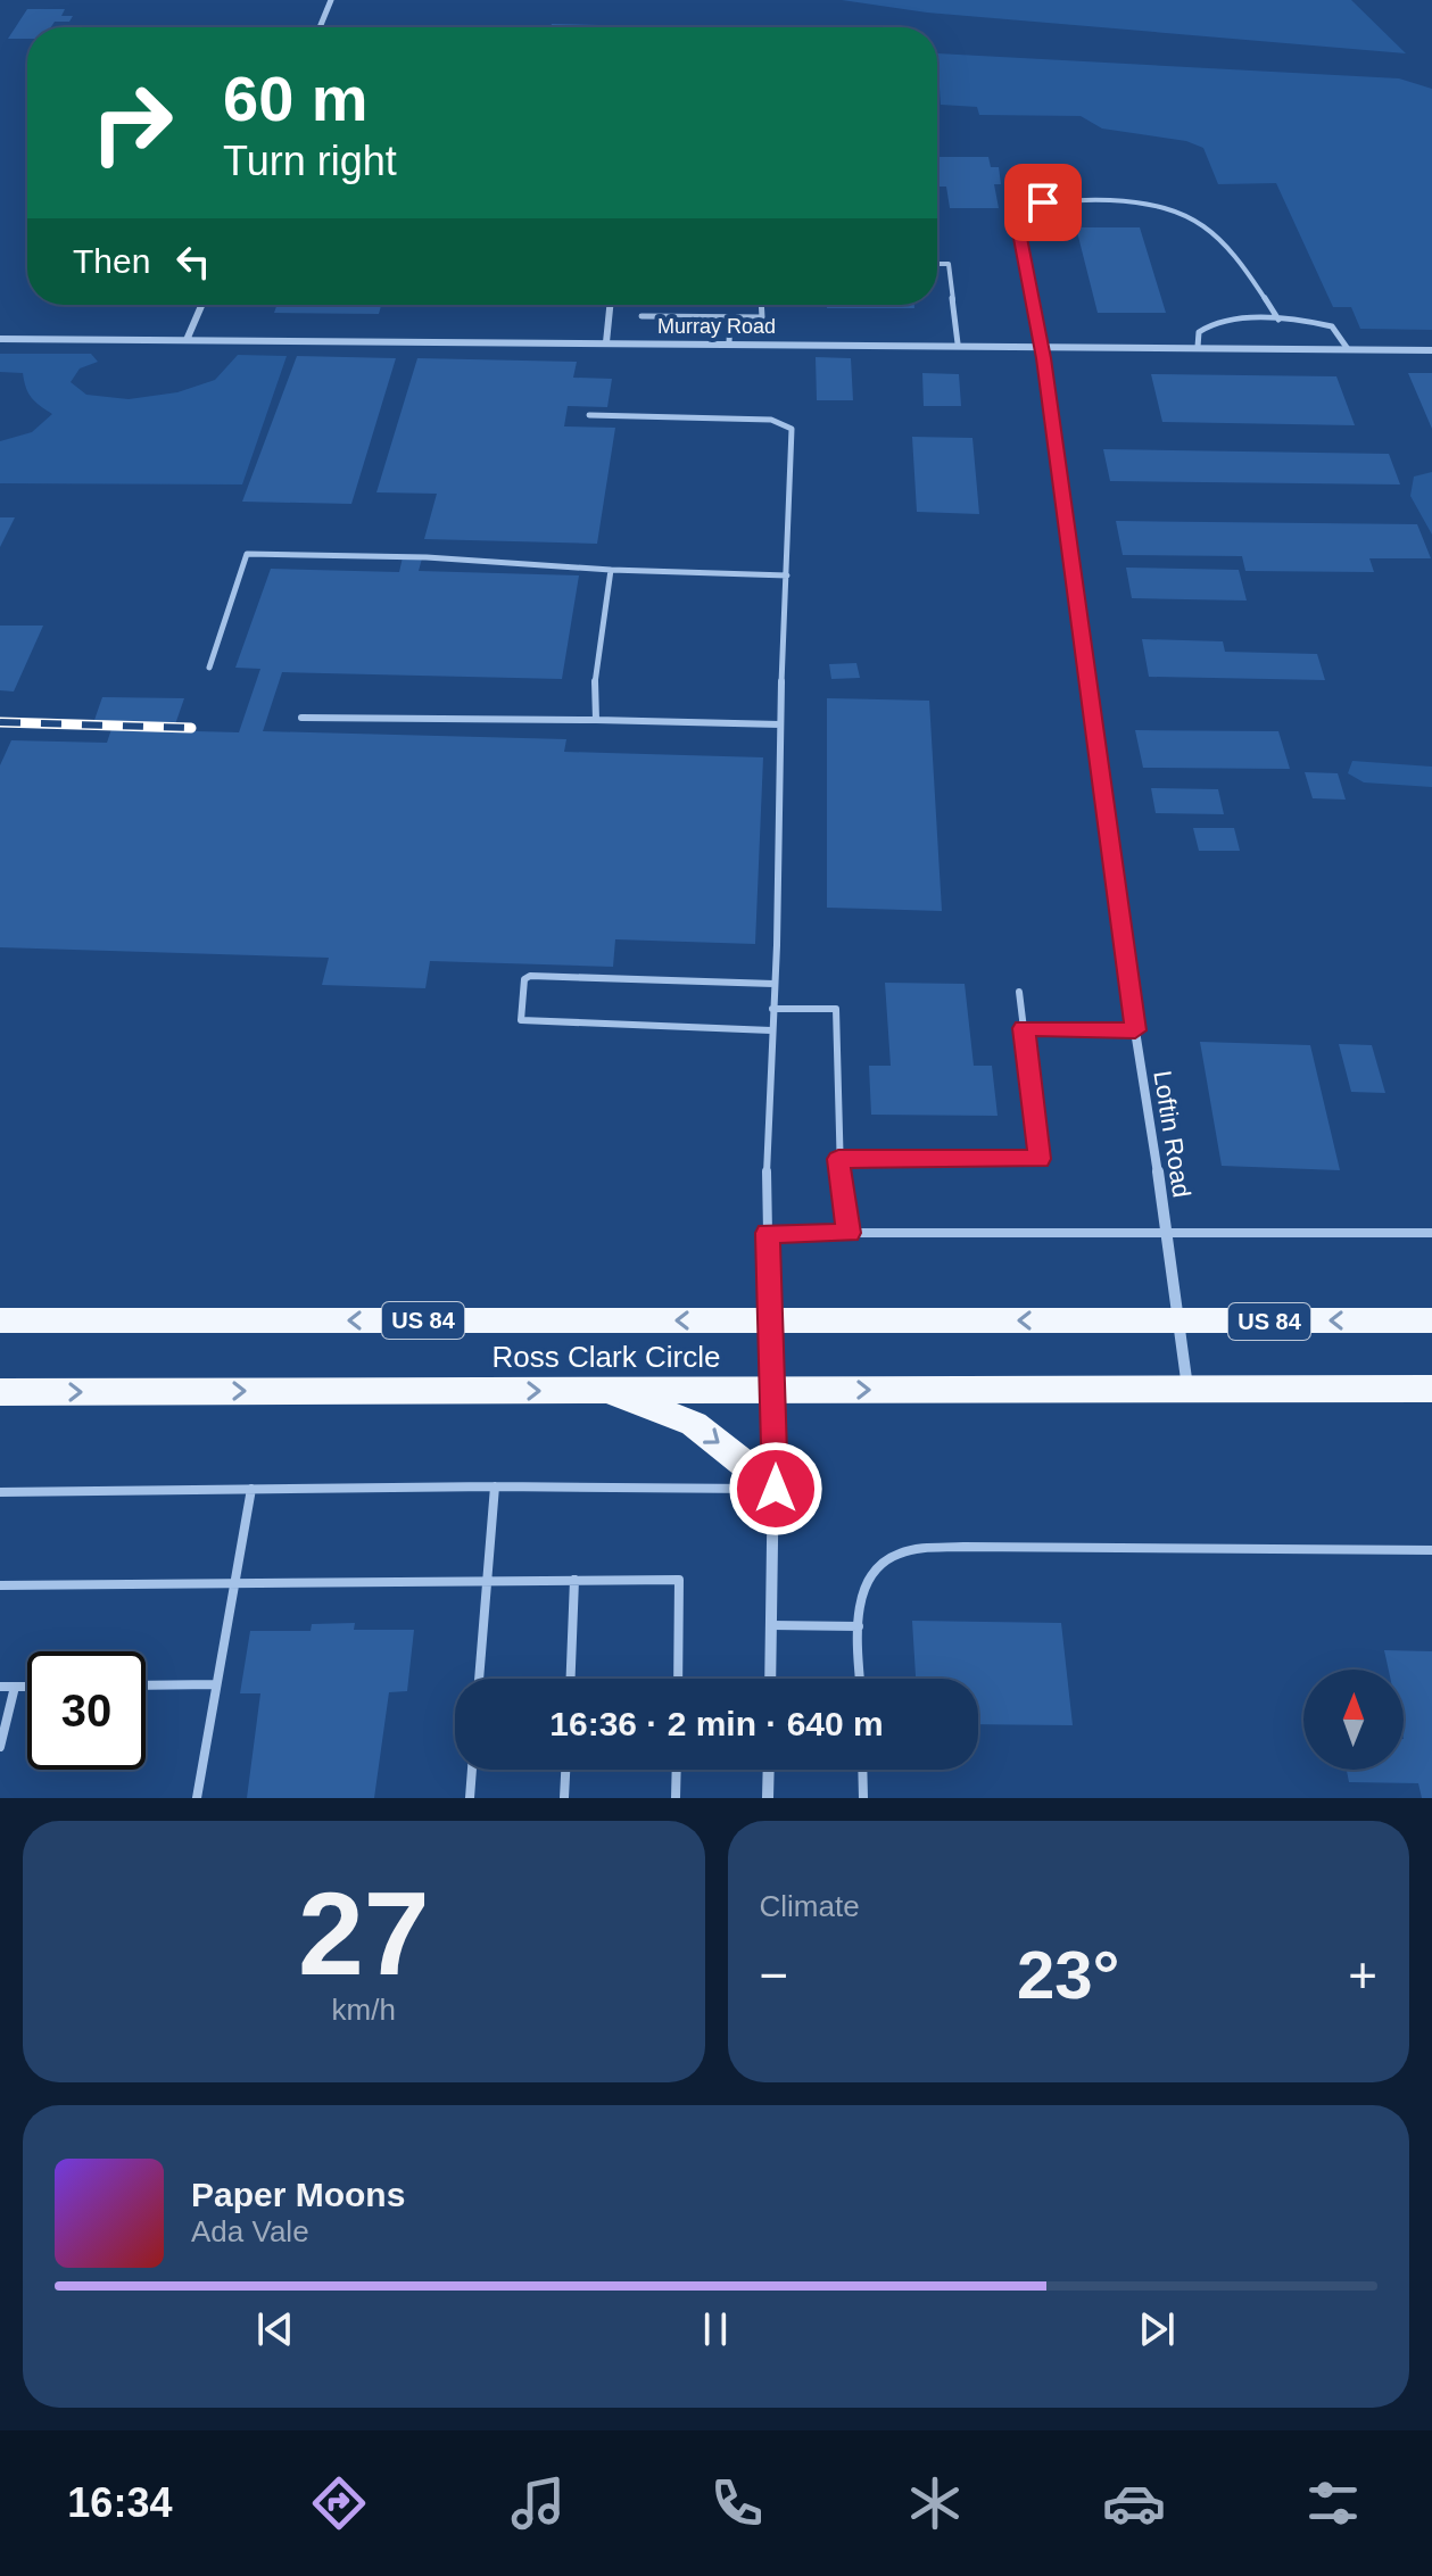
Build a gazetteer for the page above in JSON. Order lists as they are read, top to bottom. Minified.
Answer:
{"streets":{"highway":["US 84","Ross Clark Circle"],"street":["Murray Road","Loftin Road"]},"crossings":[["Murray Road","Loftin Road"],["Loftin Road","Ross Clark Circle"]],"north":"top","page":{"turn":["60 m","Turn right"],"then":"Then","limit":"30","trip":"16:36 · 2 min · 640 m","tile":[["27","km/h"],"Climate"],"heat":["−","23°","+"],"song":["Paper Moons","Ada Vale"],"tabs":"16:34"}}
